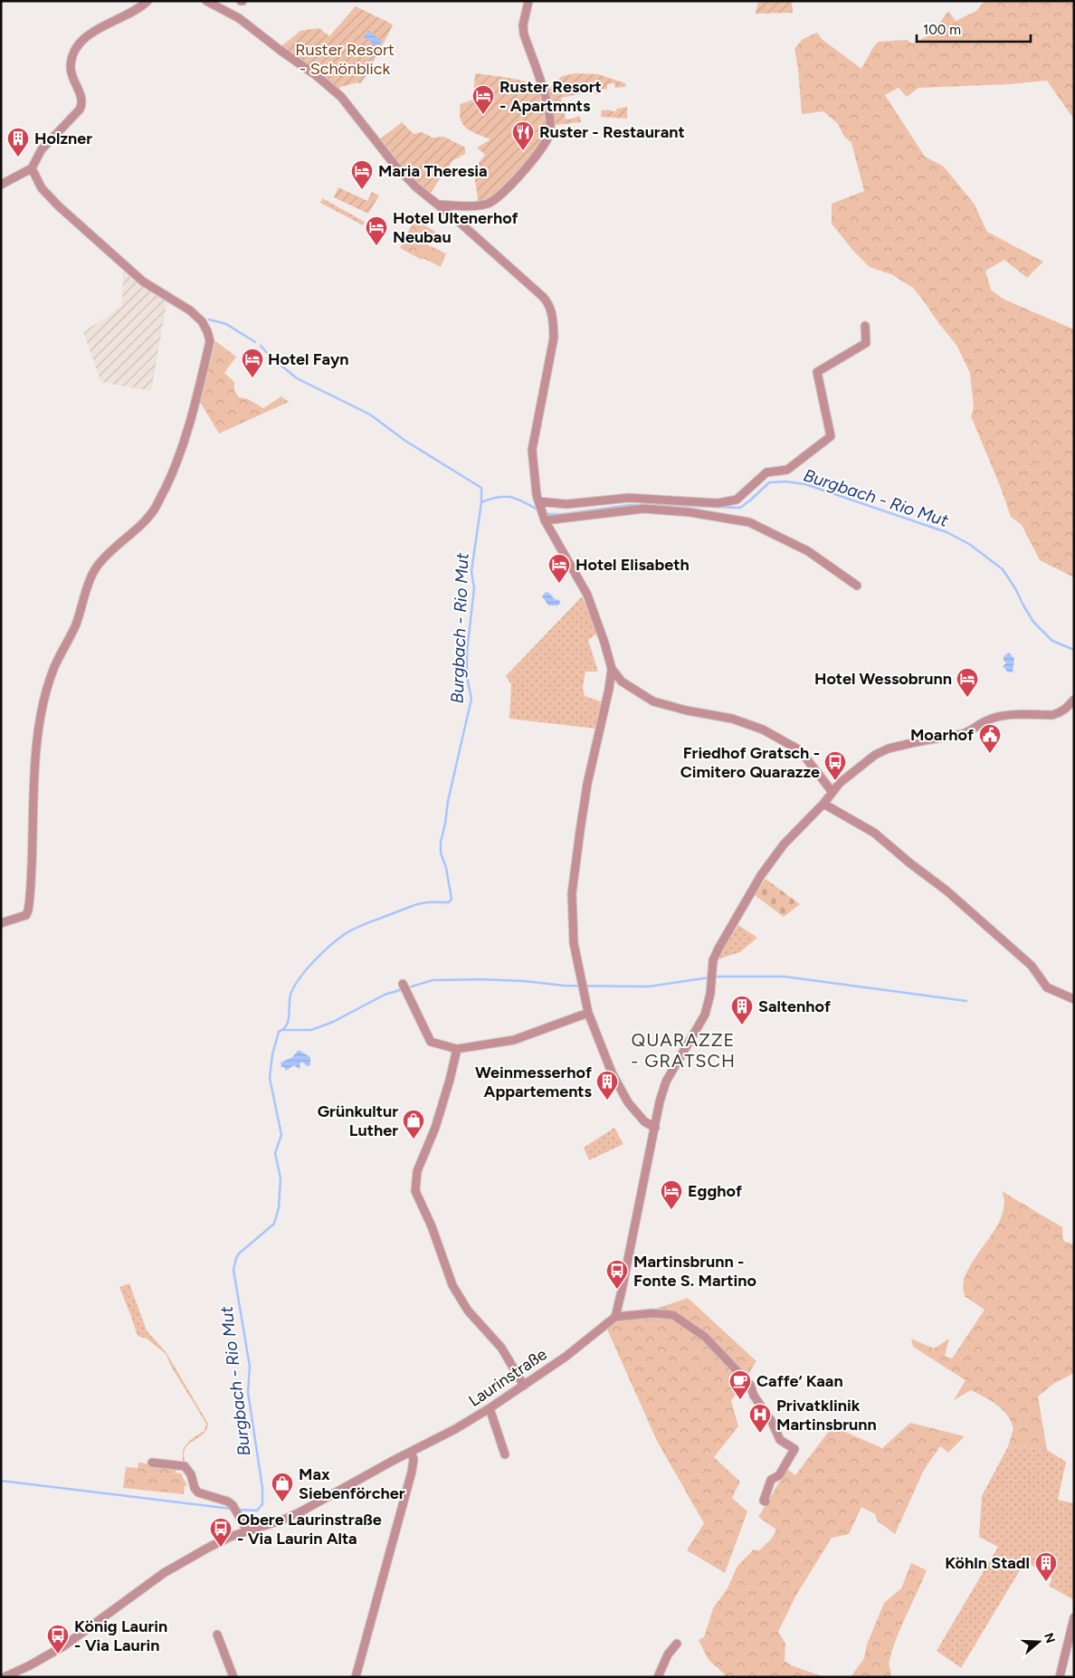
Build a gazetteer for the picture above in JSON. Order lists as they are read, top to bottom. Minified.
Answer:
{"streets":{"street":["Laurinstraße"]},"districts":["QUARAZZE - GRATSCH"],"water":["Burgbach - Rio Mut"],"parks":["Ruster Resort - Schönblick"],"places":{"hotel":["Ruster Resort - Apartmnts","Maria Theresia","Hotel Ultenerhof Neubau","Hotel Fayn","Hotel Elisabeth","Hotel Wessobrunn","Egghof"],"restaurant":["Ruster - Restaurant"],"building":["Holzner","Saltenhof","Weinmesserhof Appartements","Köhln Stadl"],"public building":["Moarhof"],"bus stop":["Friedhof Gratsch - Cimitero Quarazze","Martinsbrunn - Fonte S. Martino","Obere Laurinstraße - Via Laurin Alta","König Laurin - Via Laurin"],"shop":["Grünkultur Luther","Max Siebenförcher"],"cafe":["Caffe‘ Kaan"],"hospital":["Privatklinik Martinsbrunn"]},"scale_bar":"100 m","north":"right"}
